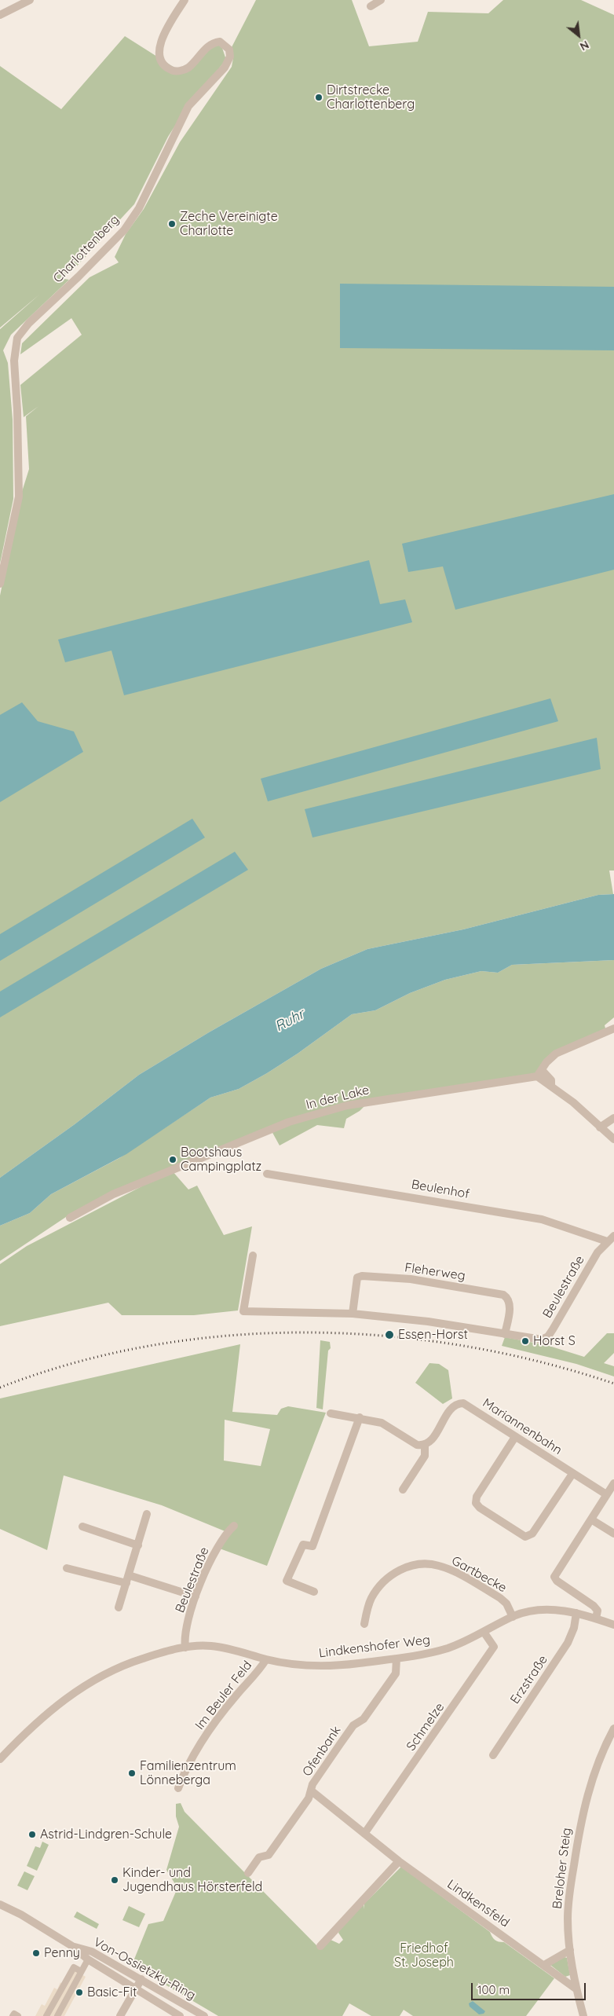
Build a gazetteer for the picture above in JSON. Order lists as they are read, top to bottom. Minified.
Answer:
{"streets":{"street":["Charlottenberg","In der Lake","Beulenhof","Fleherweg","Beulestraße","Mariannenbahn","Gartbecke","Lindkenshofer Weg","Erzstraße","Im Beuler Feld","Schmelze","Ofenbank","Breloher Steig","Lindkensfeld","Von-Ossietzky-Ring"]},"crossings":[["Beulenhof","Beulestraße"],["Fleherweg","Beulestraße"],["Beulestraße","Lindkenshofer Weg"],["Gartbecke","Lindkenshofer Weg"],["Lindkenshofer Weg","Erzstraße"],["Lindkenshofer Weg","Im Beuler Feld"],["Lindkenshofer Weg","Schmelze"],["Lindkenshofer Weg","Ofenbank"],["Schmelze","Lindkensfeld"],["Ofenbank","Lindkensfeld"],["Breloher Steig","Lindkensfeld"]],"water":["Ruhr"],"parks":["Friedhof St. Joseph"],"places":["Dirtstrecke Charlottenberg","Zeche Vereinigte Charlotte","Bootshaus Campingplatz","Essen-Horst","Horst S","Familienzentrum Lönneberga","Astrid-Lindgren-Schule","Kinder- und Jugendhaus Hörsterfeld","Penny","Basic-Fit"],"scale_bar":"100 m","north":"bottom right"}
